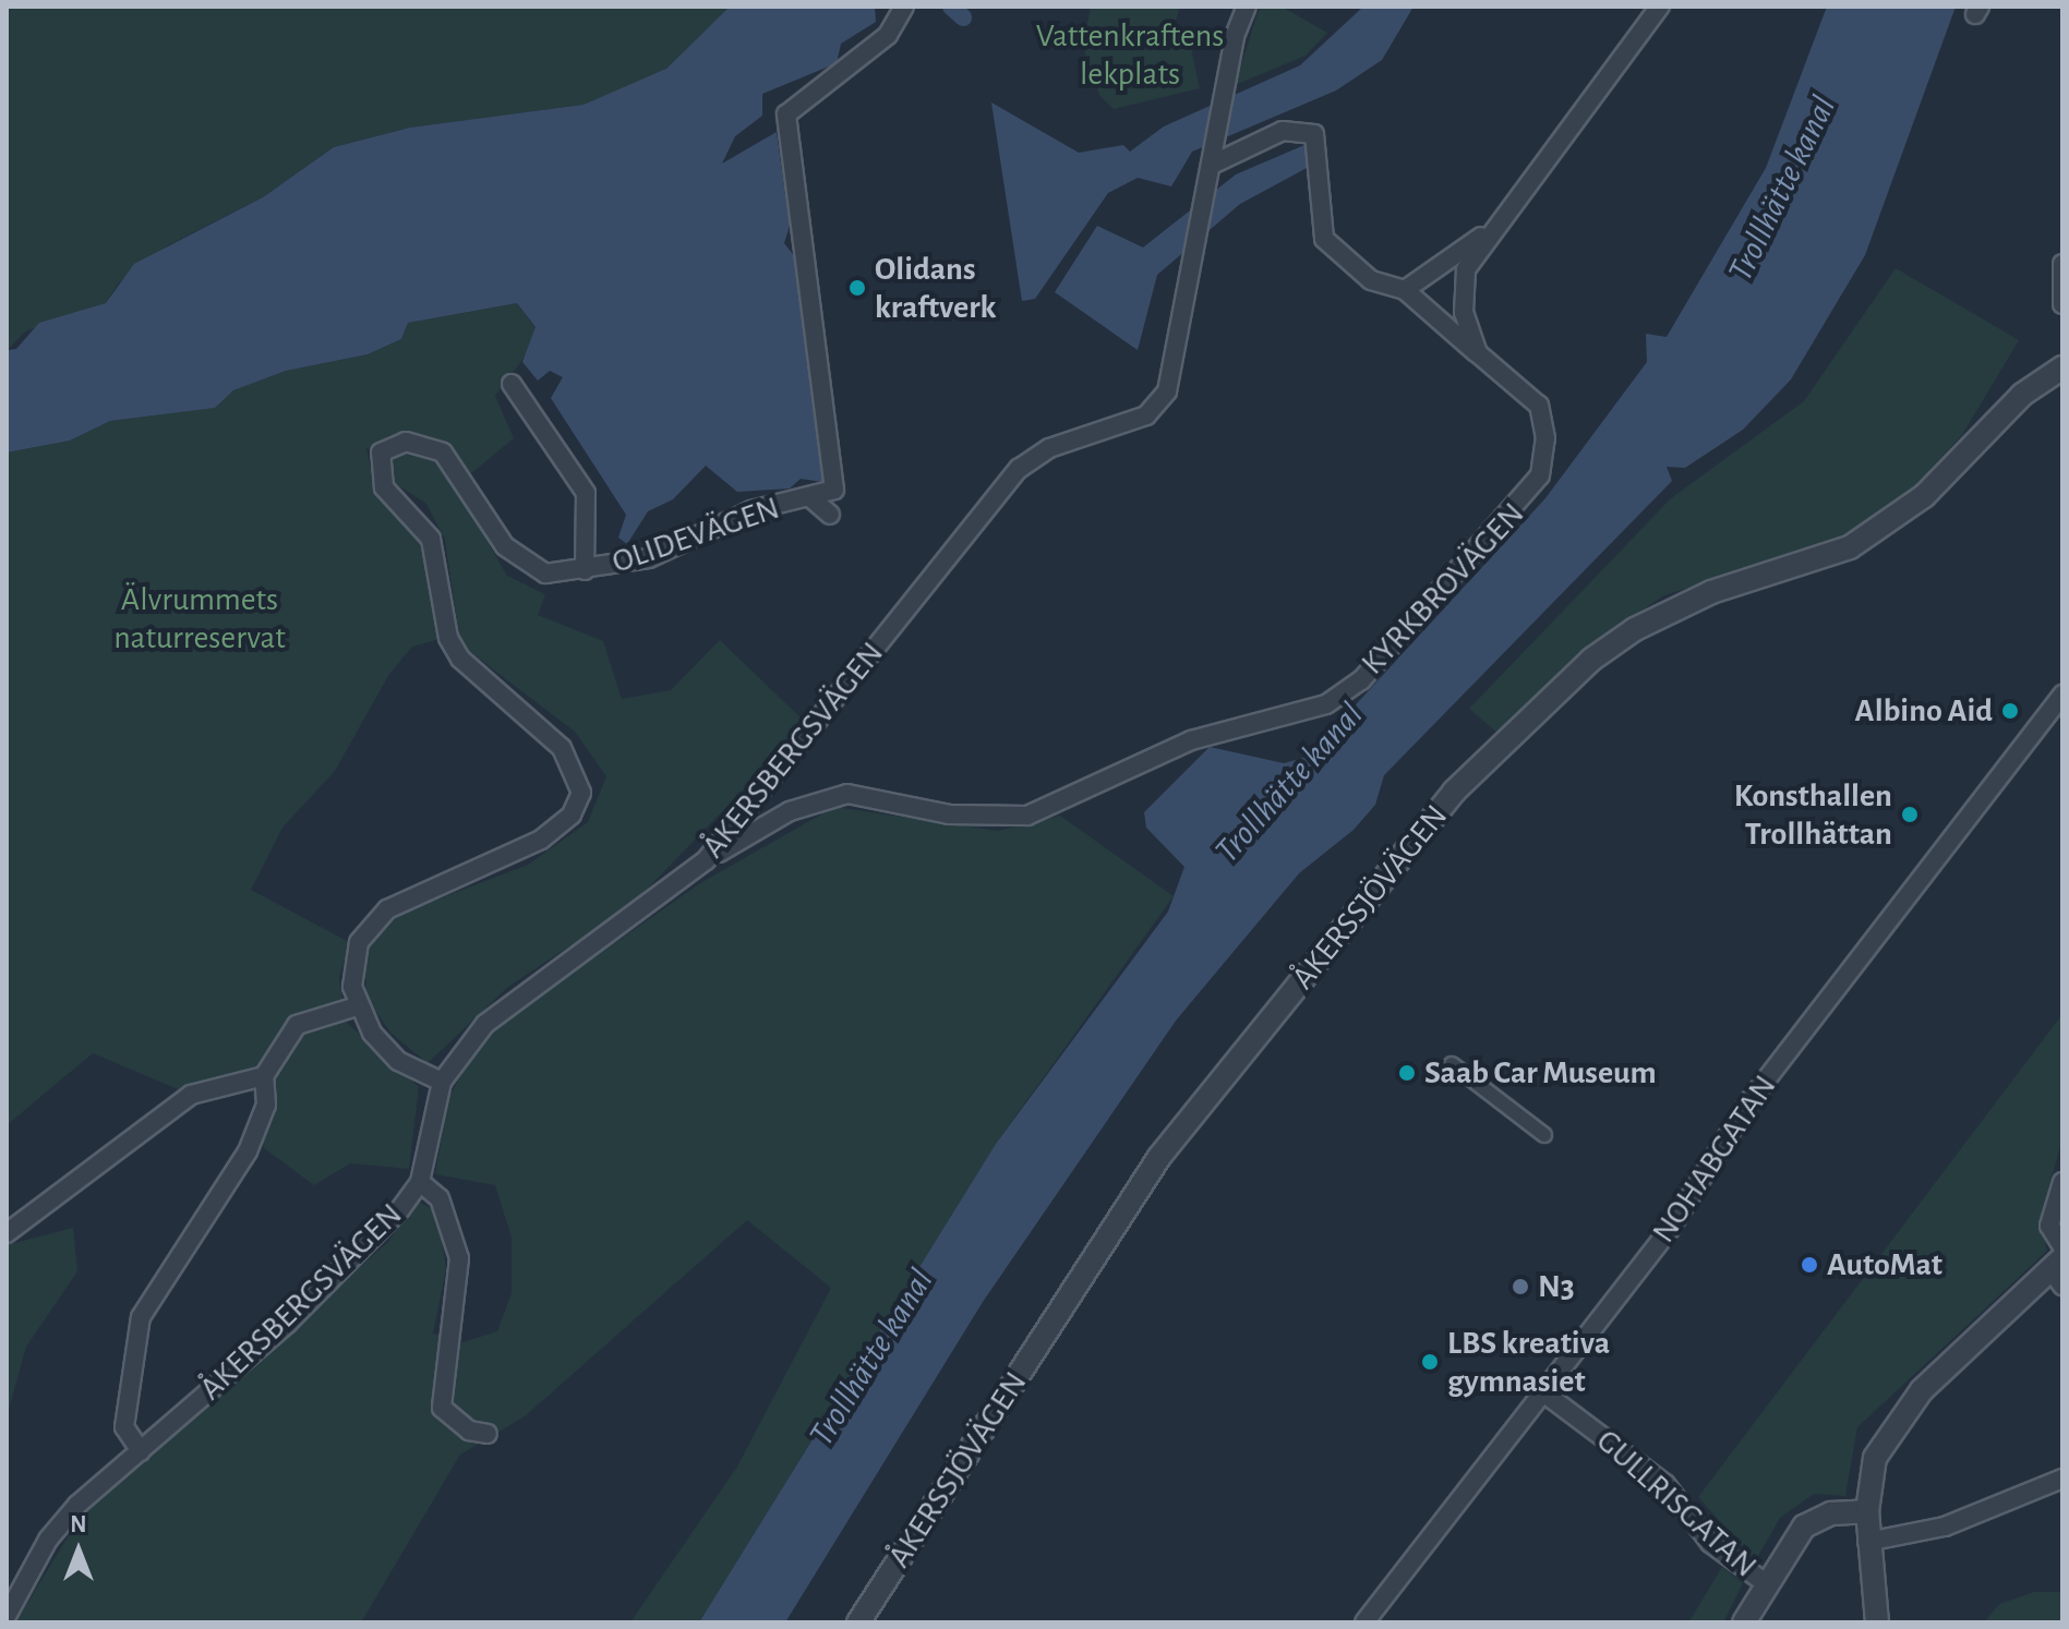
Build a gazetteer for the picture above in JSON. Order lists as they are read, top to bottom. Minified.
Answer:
{"streets":{"street":["OLIDEVÄGEN","KYRKBROVÄGEN","ÅKERSBERGSVÄGEN","ÅKERSSJÖVÄGEN","NOHABGATAN","GULLRISGATAN"]},"crossings":[["KYRKBROVÄGEN","ÅKERSBERGSVÄGEN"],["NOHABGATAN","GULLRISGATAN"]],"water":["Trollhätte kanal"],"parks":["Vattenkraftens lekplats","Älvrummets naturreservat"],"places":["Olidans kraftverk","Albino Aid","Konsthallen Trollhättan","Saab Car Museum","AutoMat","N3","LBS kreativa gymnasiet"],"north":"top"}
